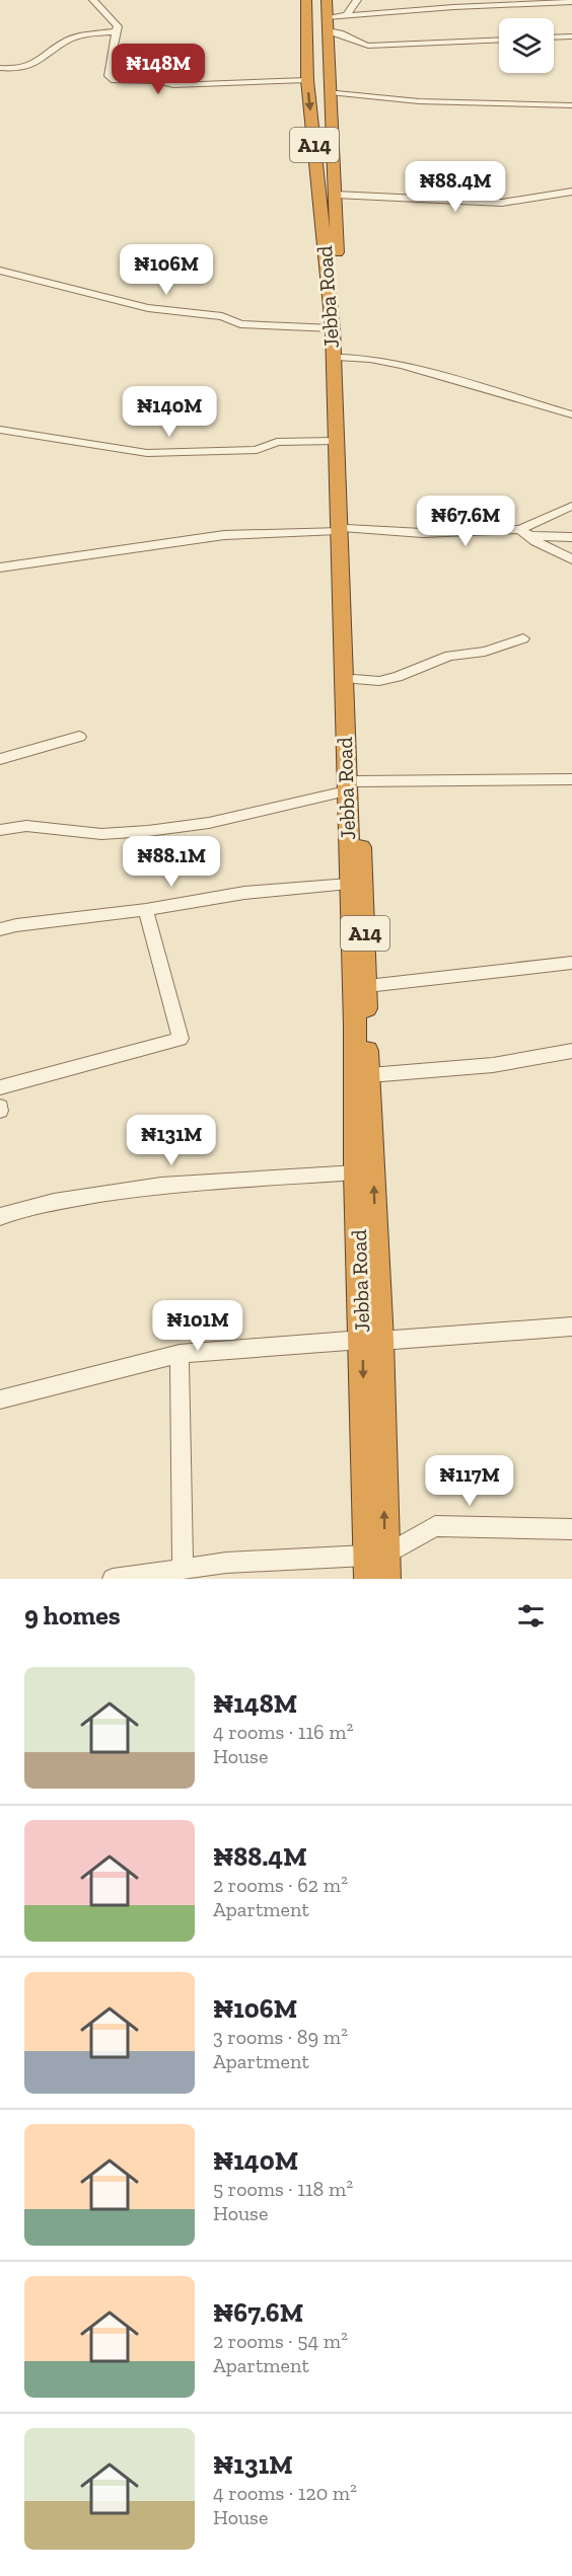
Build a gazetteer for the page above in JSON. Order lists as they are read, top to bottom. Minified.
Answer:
{"streets":{"highway":["A14","Jebba Road"]},"page":{"price":["₦148M","₦88.4M","₦106M","₦140M","₦67.6M","₦88.1M","₦131M","₦101M","₦117M"],"heading":"9 homes","list":[{"name":"₦148M","note":"4 rooms · 116 m² · House"},{"name":"₦88.4M","note":"2 rooms · 62 m² · Apartment"},{"name":"₦106M","note":"3 rooms · 89 m² · Apartment"},{"name":"₦140M","note":"5 rooms · 118 m² · House"},{"name":"₦67.6M","note":"2 rooms · 54 m² · Apartment"},{"name":"₦131M","note":"4 rooms · 120 m² · House"}]}}
